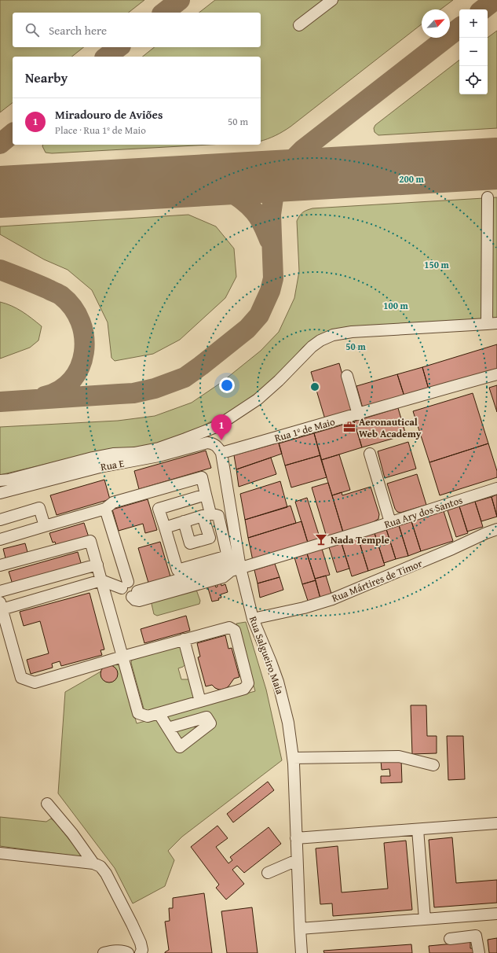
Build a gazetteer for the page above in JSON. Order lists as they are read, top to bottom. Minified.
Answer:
{"streets":{"street":["Rua 1º de Maio","Rua E","Rua Ary dos Santos","Rua Mártires de Timor","Rua Salgueiro Maia"]},"crossings":[["Rua 1º de Maio","Rua E"],["Rua 1º de Maio","Rua Salgueiro Maia"],["Rua E","Rua Salgueiro Maia"],["Rua Ary dos Santos","Rua Salgueiro Maia"],["Rua Mártires de Timor","Rua Salgueiro Maia"]],"places":{"office":["Aeronautical Web Academy"],"bar":["Nada Temple"]},"north":"top right","page":{"map_buttons":["+","−"],"search":"Search here","heading":"Nearby","list":[{"mark":"1","name":"Miradouro de Aviões","note":"Place · Rua 1º de Maio","value":"50 m"}],"pins":"1"},"rings":["200 m","150 m","100 m","50 m"]}
